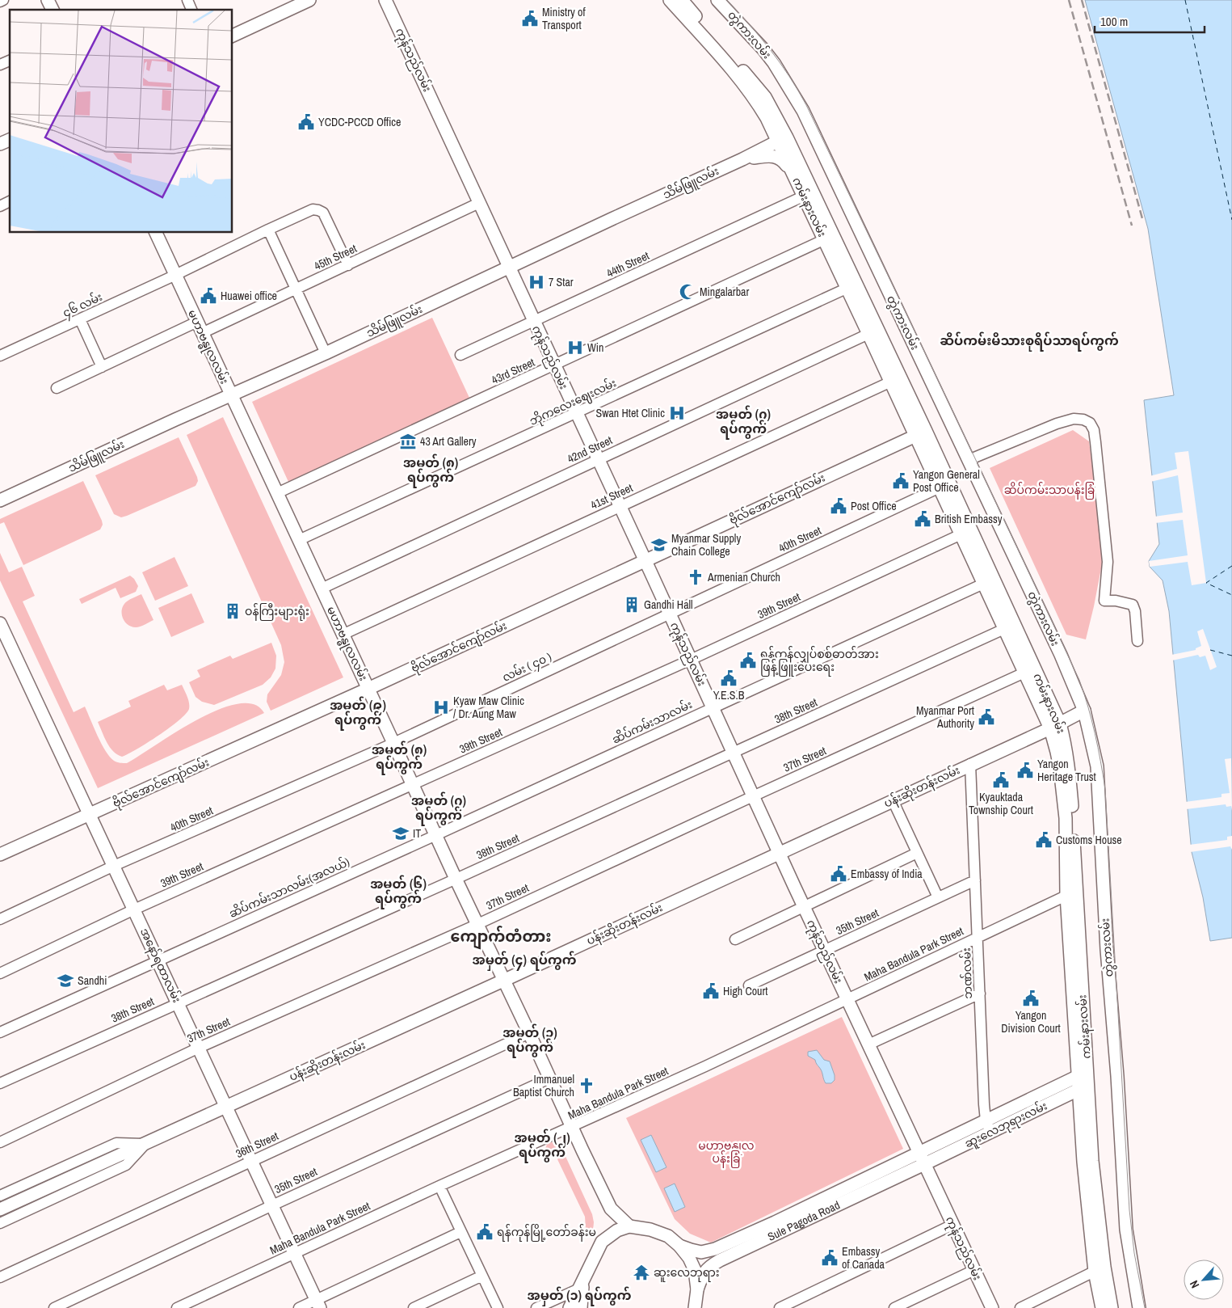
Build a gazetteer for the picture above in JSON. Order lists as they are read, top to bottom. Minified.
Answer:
{"streets":{"main road":["တွဲကားလမ်း","ကုန်သည်လမ်း","သိမ်ဖြူလမ်း","ကမ်းနားလမ်း","မဟာဗန္ဓုလလမ်း","ဗိုလ်အောင်ကျော်လမ်း","ပန်းဆိုးတန်းလမ်း","အနော်ရထာလမ်း","ဆူးလေဘုရားလမ်း","Sule Pagoda Road"],"street":["45th Street","44th Street","၄၆ လမ်း","43rd Street","ဘိုကလေးဈေးလမ်း","42nd Street","41st Street","40th Street","39th Street","လမ်း ( ၄၀ )","38th Street","ဆိပ်ကမ်းသာလမ်း","37th Street","ဆိပ်ကမ်းသာလမ်း(အလယ်)","35th Street","Maha Bandula Park Street","ဘဏ်လမ်း","36th Street"]},"crossings":[["တွဲကားလမ်း","ပန်းဆိုးတန်းလမ်း"],["ကုန်သည်လမ်း","သိမ်ဖြူလမ်း"],["ကုန်သည်လမ်း","45th Street"],["ကုန်သည်လမ်း","44th Street"],["ကုန်သည်လမ်း","43rd Street"],["ကုန်သည်လမ်း","ဘိုကလေးဈေးလမ်း"],["ကုန်သည်လမ်း","42nd Street"],["ကုန်သည်လမ်း","41st Street"],["ကုန်သည်လမ်း","ဗိုလ်အောင်ကျော်လမ်း"],["ကုန်သည်လမ်း","40th Street"],["ကုန်သည်လမ်း","39th Street"],["ကုန်သည်လမ်း","လမ်း ( ၄၀ )"],["ကုန်သည်လမ်း","38th Street"],["ကုန်သည်လမ်း","ဆိပ်ကမ်းသာလမ်း"],["ကုန်သည်လမ်း","37th Street"],["ကုန်သည်လမ်း","ပန်းဆိုးတန်းလမ်း"],["ကုန်သည်လမ်း","35th Street"],["ကုန်သည်လမ်း","Maha Bandula Park Street"],["ကုန်သည်လမ်း","ဆူးလေဘုရားလမ်း"],["ကုန်သည်လမ်း","Sule Pagoda Road"],["သိမ်ဖြူလမ်း","ကမ်းနားလမ်း"],["သိမ်ဖြူလမ်း","မဟာဗန္ဓုလလမ်း"],["ကမ်းနားလမ်း","44th Street"],["ကမ်းနားလမ်း","43rd Street"],["ကမ်းနားလမ်း","ဘိုကလေးဈေးလမ်း"],["ကမ်းနားလမ်း","42nd Street"],["ကမ်းနားလမ်း","41st Street"],["ကမ်းနားလမ်း","ဗိုလ်အောင်ကျော်လမ်း"],["ကမ်းနားလမ်း","40th Street"],["ကမ်းနားလမ်း","39th Street"],["ကမ်းနားလမ်း","38th Street"],["ကမ်းနားလမ်း","ဆိပ်ကမ်းသာလမ်း"],["ကမ်းနားလမ်း","37th Street"],["ကမ်းနားလမ်း","ပန်းဆိုးတန်းလမ်း"],["ကမ်းနားလမ်း","Maha Bandula Park Street"],["ကမ်းနားလမ်း","ဆူးလေဘုရားလမ်း"],["45th Street","၄၆ လမ်း"],["45th Street","မဟာဗန္ဓုလလမ်း"],["၄၆ လမ်း","မဟာဗန္ဓုလလမ်း"],["မဟာဗန္ဓုလလမ်း","43rd Street"],["မဟာဗန္ဓုလလမ်း","ဘိုကလေးဈေးလမ်း"],["မဟာဗန္ဓုလလမ်း","42nd Street"],["မဟာဗန္ဓုလလမ်း","41st Street"],["မဟာဗန္ဓုလလမ်း","ဗိုလ်အောင်ကျော်လမ်း"],["မဟာဗန္ဓုလလမ်း","40th Street"],["မဟာဗန္ဓုလလမ်း","39th Street"],["မဟာဗန္ဓုလလမ်း","လမ်း ( ၄၀ )"],["မဟာဗန္ဓုလလမ်း","38th Street"],["မဟာဗန္ဓုလလမ်း","ဆိပ်ကမ်းသာလမ်း"],["မဟာဗန္ဓုလလမ်း","37th Street"],["မဟာဗန္ဓုလလမ်း","ပန်းဆိုးတန်းလမ်း"],["မဟာဗန္ဓုလလမ်း","ဆိပ်ကမ်းသာလမ်း(အလယ်)"],["မဟာဗန္ဓုလလမ်း","35th Street"],["မဟာဗန္ဓုလလမ်း","Maha Bandula Park Street"],["မဟာဗန္ဓုလလမ်း","36th Street"],["ဗိုလ်အောင်ကျော်လမ်း","အနော်ရထာလမ်း"],["40th Street","လမ်း ( ၄၀ )"],["40th Street","အနော်ရထာလမ်း"],["39th Street","အနော်ရထာလမ်း"],["38th Street","အနော်ရထာလမ်း"],["ဆိပ်ကမ်းသာလမ်း","ဆိပ်ကမ်းသာလမ်း(အလယ်)"],["37th Street","အနော်ရထာလမ်း"],["ပန်းဆိုးတန်းလမ်း","အနော်ရထာလမ်း"],["ပန်းဆိုးတန်းလမ်း","ဘဏ်လမ်း"],["ဆိပ်ကမ်းသာလမ်း(အလယ်)","အနော်ရထာလမ်း"],["35th Street","အနော်ရထာလမ်း"],["35th Street","ဘဏ်လမ်း"],["Maha Bandula Park Street","အနော်ရထာလမ်း"],["Maha Bandula Park Street","ဘဏ်လမ်း"],["အနော်ရထာလမ်း","36th Street"],["ဘဏ်လမ်း","ဆူးလေဘုရားလမ်း"],["ဆူးလေဘုရားလမ်း","Sule Pagoda Road"]],"districts":["ဆိပ်ကမ်းမိသားစုရိပ်သာရပ်ကွက်","အမှတ် (၇) ရပ်ကွက်","အမှတ် (၈) ရပ်ကွက်","အမှတ် (၉) ရပ်ကွက်","အမှတ် (၈) ရပ်ကွက်","အမှတ် (၇) ရပ်ကွက်","အမှတ် (၆) ရပ်ကွက်","ကျောက်တံတား","အမှတ် (၄) ရပ်ကွက်","အမှတ် (၃) ရပ်ကွက်","အမှတ် (၂) ရပ်ကွက်","အမှတ် (၁) ရပ်ကွက်"],"parks":["ဆိပ်ကမ်းသာပန်းခြံ","မဟာဗန္ဓုလ ပန်းခြံ"],"places":{"public building":["Ministry of Transport","YCDC-PCCD Office","Huawei office","Yangon General Post Office","Post Office","British Embassy","ရန်ကုန်လျှပ်စစ်ဓာတ်အား ဖြန့်ဖြူးပေးရေး","Y.E.S.B","Myanmar Port Authority","Yangon Heritage Trust","Kyauktada Township Court","Customs House","Embassy of India","High Court","Yangon Division Court","ရန်ကုန်မြို့တော်ခန်းမ","Embassy of Canada"],"hospital":["7 Star","Win","Swan Htet Clinic","Kyaw Maw Clinic / Dr. Aung Maw"],"mosque":["Mingalarbar"],"museum":["43 Art Gallery"],"school or university":["Myanmar Supply Chain College","IT","Sandhi"],"church":["Armenian Church","Immanuel Baptist Church"],"building":["Gandhi Hall","ဝန်ကြီးများရုံး"],"temple":["ဆူးလေဘုရား"]},"scale_bar":"100 m","north":"bottom left"}
